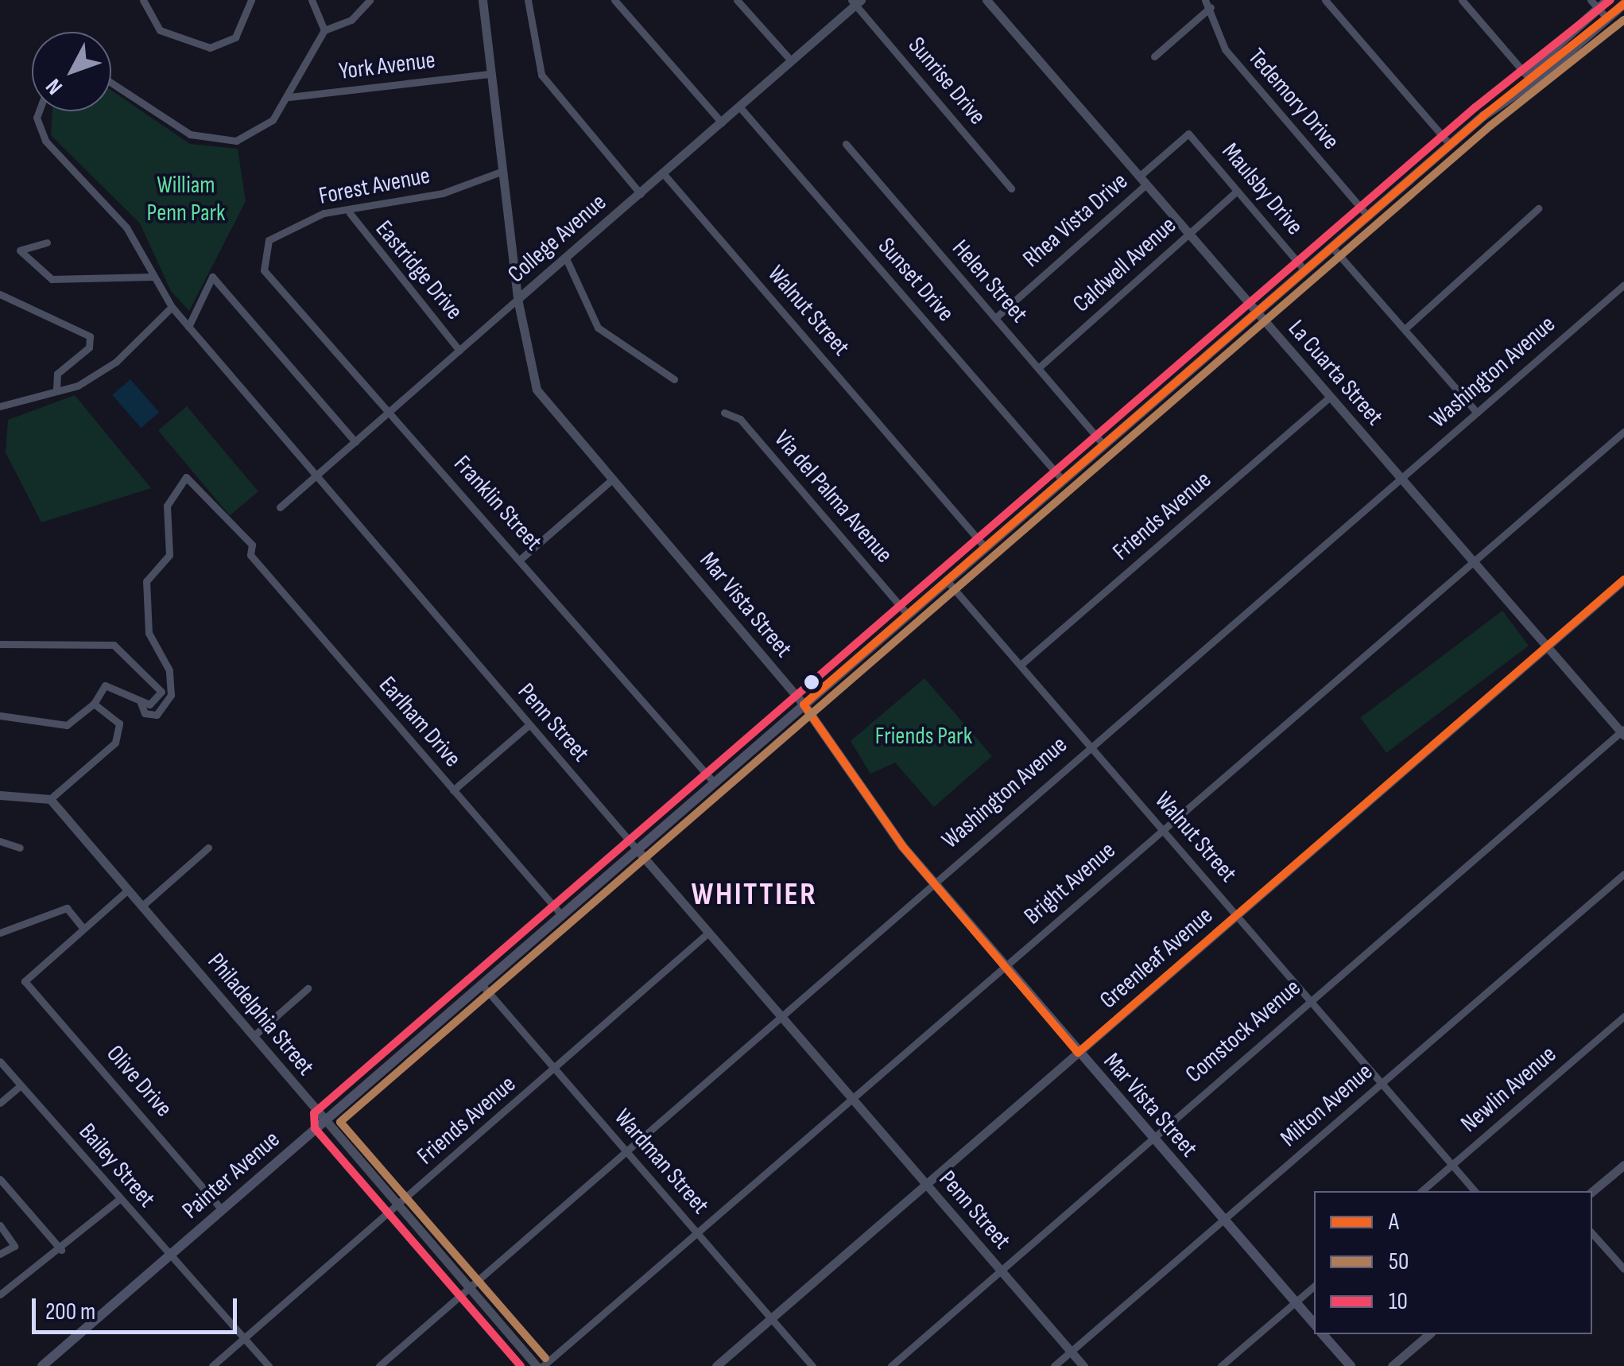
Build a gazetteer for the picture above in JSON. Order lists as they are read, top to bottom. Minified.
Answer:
{"streets":{"main road":["Mar Vista Street","Painter Avenue"],"street":["York Avenue","Sunrise Drive","Tedemory Drive","Forest Avenue","Maulsby Drive","Rhea Vista Drive","College Avenue","Caldwell Avenue","Eastridge Drive","Sunset Drive","Helen Street","Walnut Street","Washington Avenue","La Cuarta Street","Via del Palma Avenue","Franklin Street","Friends Avenue","Earlham Drive","Penn Street","Bright Avenue","Greenleaf Avenue","Philadelphia Street","Comstock Avenue","Olive Drive","Newlin Avenue","Milton Avenue","Wardman Street","Bailey Street"]},"crossings":[["York Avenue","Mar Vista Street"],["Sunrise Drive","College Avenue"],["Tedemory Drive","Painter Avenue"],["Forest Avenue","Eastridge Drive"],["Forest Avenue","Franklin Street"],["Forest Avenue","Mar Vista Street"],["Maulsby Drive","Rhea Vista Drive"],["Maulsby Drive","Caldwell Avenue"],["Maulsby Drive","Painter Avenue"],["Rhea Vista Drive","Helen Street"],["Rhea Vista Drive","La Cuarta Street"],["College Avenue","Eastridge Drive"],["College Avenue","Sunset Drive"],["College Avenue","Walnut Street"],["College Avenue","Franklin Street"],["College Avenue","Mar Vista Street"],["College Avenue","Penn Street"],["Caldwell Avenue","Helen Street"],["Caldwell Avenue","La Cuarta Street"],["Sunset Drive","Painter Avenue"],["Helen Street","Painter Avenue"],["Walnut Street","Washington Avenue"],["Walnut Street","Friends Avenue"],["Walnut Street","Bright Avenue"],["Walnut Street","Greenleaf Avenue"],["Walnut Street","Comstock Avenue"],["Walnut Street","Newlin Avenue"],["Walnut Street","Milton Avenue"],["Walnut Street","Painter Avenue"],["Washington Avenue","La Cuarta Street"],["Washington Avenue","Mar Vista Street"],["Washington Avenue","Penn Street"],["Washington Avenue","Philadelphia Street"],["Washington Avenue","Wardman Street"],["La Cuarta Street","Friends Avenue"],["La Cuarta Street","Bright Avenue"],["La Cuarta Street","Greenleaf Avenue"],["La Cuarta Street","Comstock Avenue"],["La Cuarta Street","Painter Avenue"],["Via del Palma Avenue","Painter Avenue"],["Franklin Street","Painter Avenue"],["Friends Avenue","Penn Street"],["Friends Avenue","Philadelphia Street"],["Friends Avenue","Wardman Street"],["Friends Avenue","Bailey Street"],["Mar Vista Street","Bright Avenue"],["Mar Vista Street","Greenleaf Avenue"],["Mar Vista Street","Comstock Avenue"],["Mar Vista Street","Milton Avenue"],["Mar Vista Street","Painter Avenue"],["Earlham Drive","Painter Avenue"],["Penn Street","Bright Avenue"],["Penn Street","Greenleaf Avenue"],["Penn Street","Comstock Avenue"],["Penn Street","Milton Avenue"],["Penn Street","Painter Avenue"],["Bright Avenue","Wardman Street"],["Greenleaf Avenue","Wardman Street"],["Philadelphia Street","Painter Avenue"],["Olive Drive","Painter Avenue"],["Wardman Street","Painter Avenue"],["Bailey Street","Painter Avenue"]],"districts":["WHITTIER"],"parks":["William Penn Park","Friends Park"],"lines":["transit line 10","transit line A","transit line 50"],"legend":["A","50","10"],"scale_bar":"200 m","north":"bottom left"}
